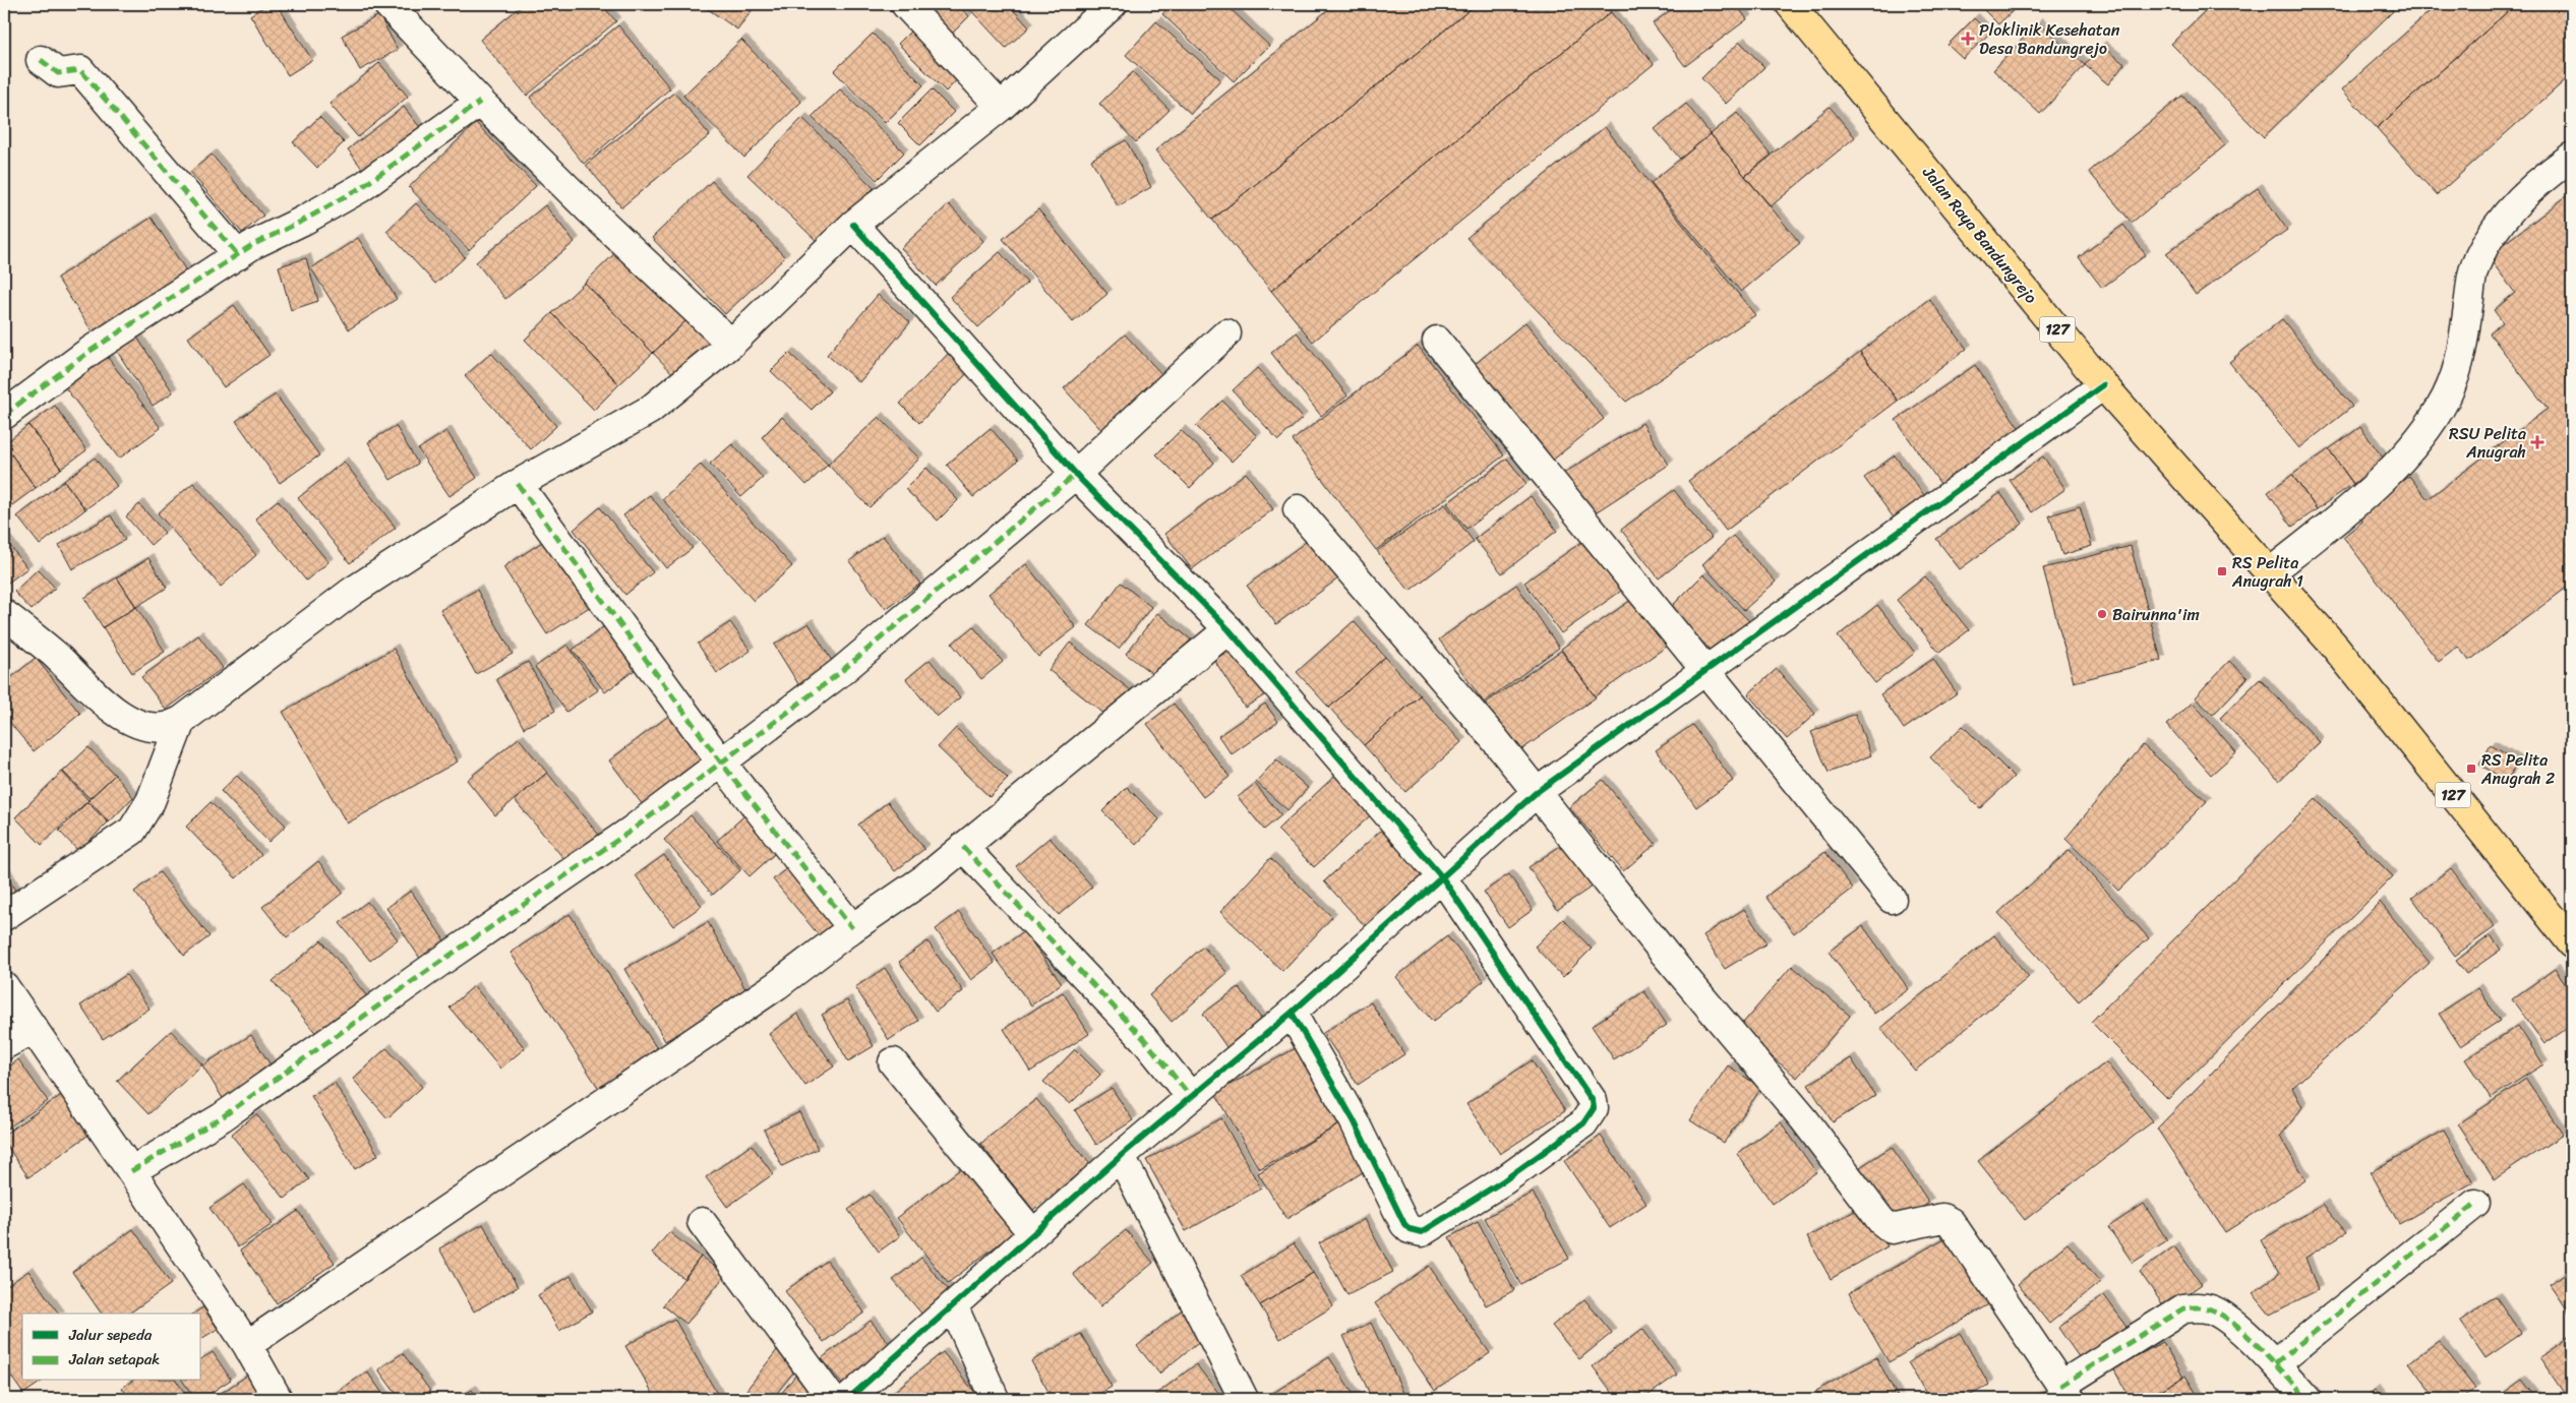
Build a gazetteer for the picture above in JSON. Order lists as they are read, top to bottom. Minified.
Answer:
{"streets":{"main road":["Jalan Raya Bandungrejo","127"]},"places":{"health":["Ploklinik Kesehatan Desa Bandungrejo","RSU Pelita Anugrah"],"transit":["RS Pelita Anugrah 1","RS Pelita Anugrah 2"],"other":["Bairunna'im"]},"legend":["Jalur sepeda","Jalan setapak"]}
